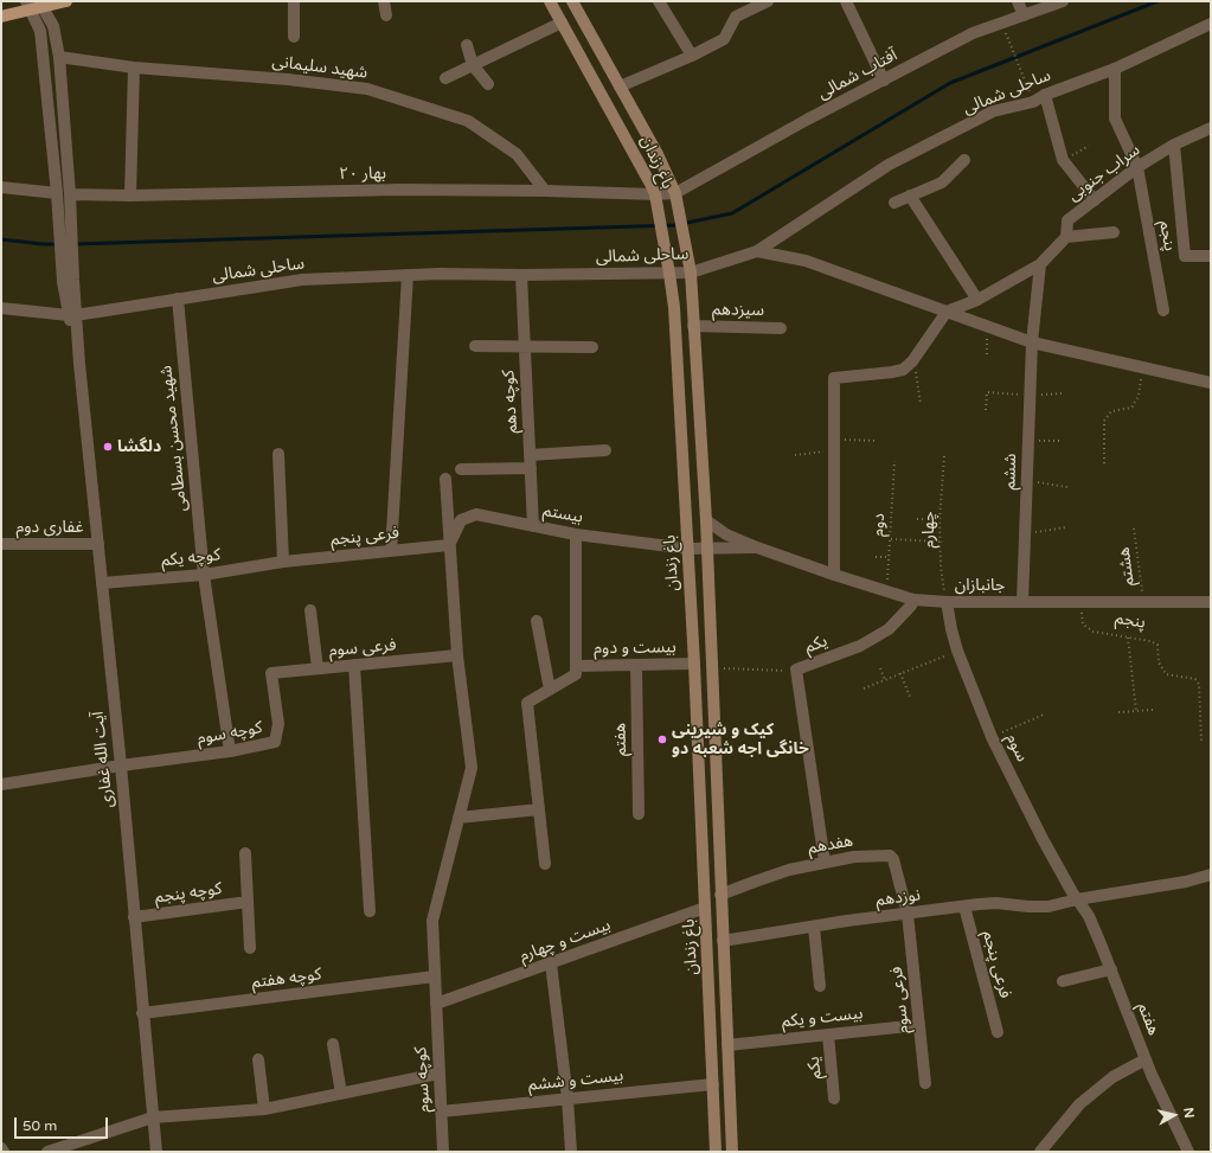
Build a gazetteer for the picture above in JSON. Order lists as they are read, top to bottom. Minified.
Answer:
{"streets":{"main road":["باغ زندان"],"street":["شهید سلیمانی","آفتاب شمالی","ساحلی شمالی","سراب جنوبی","بهار ۲۰","پنجم","سیزدهم","کوچه دهم","شهید محسن بسطامی","ششم","بیستم","غفاری دوم","فرعی پنجم","کوچه یکم","جانبازان","یکم","فرعی سوم","بیست و دوم","کوچه سوم","هفتم","سوم","آیت الله غفاری","هفدهم","کوچه پنجم","نوزدهم","بیست و چهارم","کوچه هفتم","بیست و یکم","بیست و ششم"],"path":["دوم","چهارم","هشتم"]},"crossings":[["شهید سلیمانی","بهار ۲۰"],["آفتاب شمالی","باغ زندان"],["آفتاب شمالی","بهار ۲۰"],["ساحلی شمالی","باغ زندان"],["ساحلی شمالی","کوچه دهم"],["ساحلی شمالی","شهید محسن بسطامی"],["ساحلی شمالی","آیت الله غفاری"],["باغ زندان","بهار ۲۰"],["باغ زندان","سیزدهم"],["باغ زندان","بیستم"],["باغ زندان","جانبازان"],["باغ زندان","یکم"],["باغ زندان","بیست و دوم"],["باغ زندان","هفدهم"],["باغ زندان","نوزدهم"],["باغ زندان","بیست و چهارم"],["باغ زندان","بیست و یکم"],["باغ زندان","بیست و ششم"],["سراب جنوبی","پنجم"],["پنجم","جانبازان"],["کوچه دهم","بیستم"],["شهید محسن بسطامی","کوچه یکم"],["شهید محسن بسطامی","کوچه سوم"],["ششم","جانبازان"],["بیستم","فرعی پنجم"],["بیستم","جانبازان"],["بیستم","کوچه سوم"],["دوم","جانبازان"],["غفاری دوم","آیت الله غفاری"],["چهارم","جانبازان"],["چهارم","سوم"],["فرعی پنجم","کوچه یکم"],["فرعی پنجم","کوچه سوم"],["فرعی پنجم","نوزدهم"],["کوچه یکم","آیت الله غفاری"],["هشتم","جانبازان"],["جانبازان","یکم"],["جانبازان","سوم"],["یکم","بیست و یکم"],["فرعی سوم","کوچه سوم"],["فرعی سوم","هفدهم"],["فرعی سوم","نوزدهم"],["فرعی سوم","بیست و یکم"],["بیست و دوم","هفتم"],["کوچه سوم","آیت الله غفاری"],["کوچه سوم","بیست و چهارم"],["کوچه سوم","کوچه هفتم"],["کوچه سوم","بیست و ششم"],["هفتم","سوم"],["هفتم","نوزدهم"],["سوم","نوزدهم"],["آیت الله غفاری","کوچه پنجم"],["آیت الله غفاری","کوچه هفتم"],["هفدهم","نوزدهم"]],"places":["دلگشا","کیک و شیرینی خانگی اجه شعبه دو"],"scale_bar":"50 m","north":"right"}
